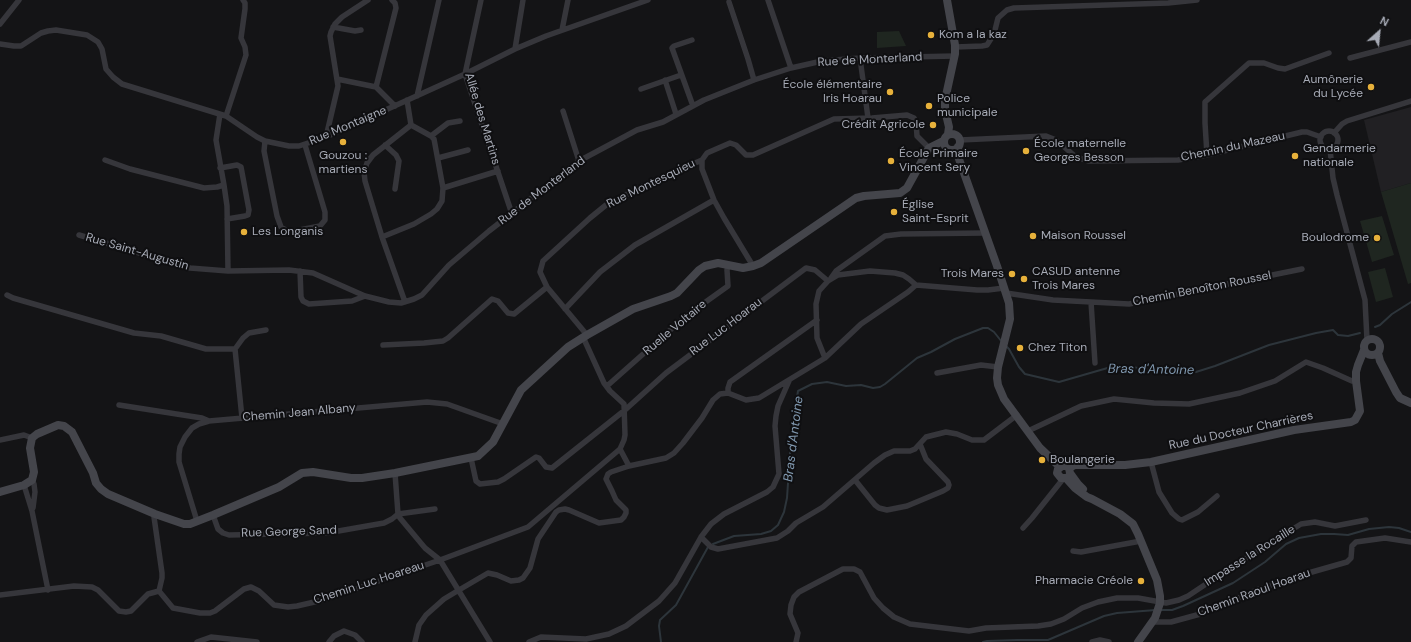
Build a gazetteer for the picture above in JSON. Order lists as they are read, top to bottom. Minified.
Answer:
{"streets":{"main road":["Rue du Docteur Charrières"],"street":["Rue de Monterland","Allée des Martins","Rue Montaigne","Chemin du Mazeau","Rue Montesquieu","Rue Saint-Augustin","Chemin Benoîton Roussel","Rue Luc Hoarau","Ruelle Voltaire","Chemin Jean Albany","Rue George Sand","Impasse la Rocaille","Chemin Luc Hoareau","Chemin Raoul Hoarau"]},"crossings":[["Rue de Monterland","Allée des Martins"],["Rue de Monterland","Rue Saint-Augustin"],["Allée des Martins","Rue Montaigne"],["Chemin du Mazeau","Rue Montesquieu"]],"water":["Bras d'Antoine"],"places":["Kom a la kaz","Aumônerie du Lycée","École élémentaire Iris Hoarau","Police municipale","Crédit Agricole","Gouzou : martiens","École maternelle Georges Besson","Gendarmerie nationale","École Primaire Vincent Sery","Église Saint-Esprit","Les Longanis","Maison Roussel","Boulodrome","Trois Mares","CASUD antenne Trois Mares","Chez Titon","Boulangerie","Pharmacie Créole"],"north":"top right"}
